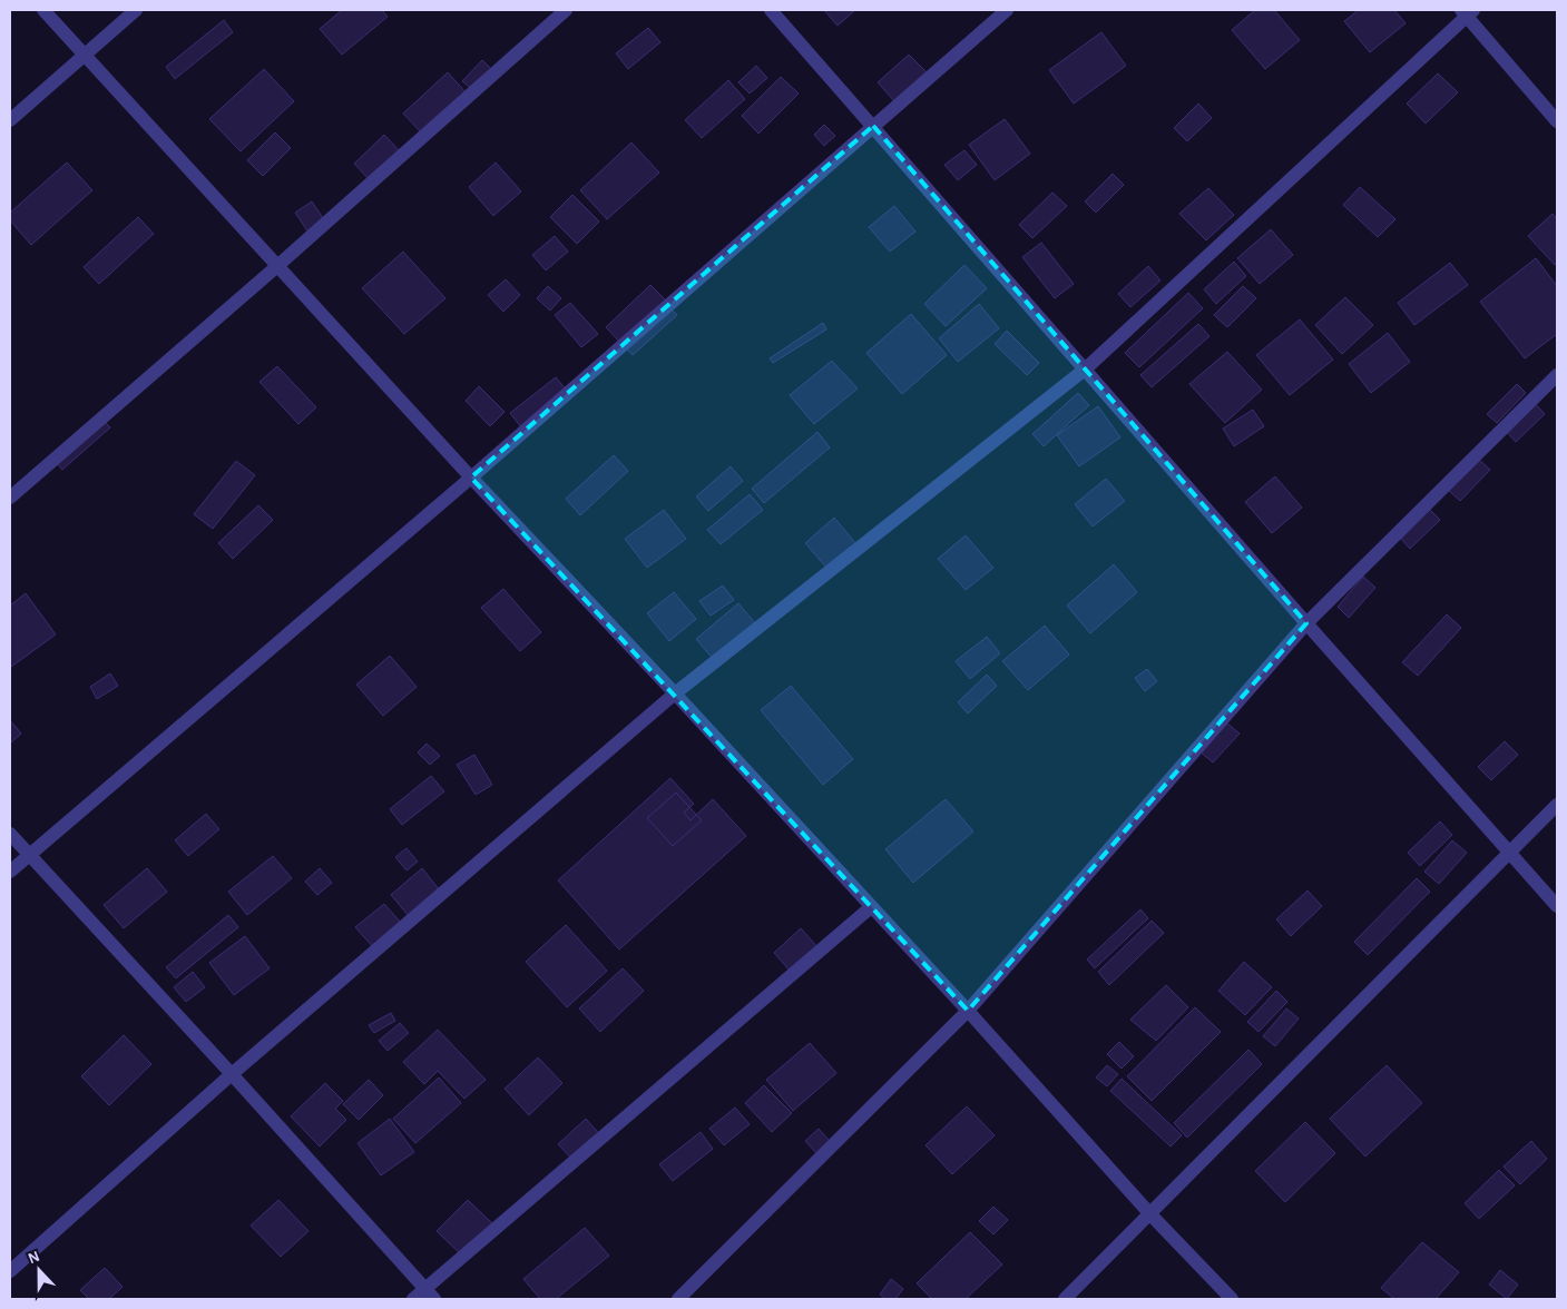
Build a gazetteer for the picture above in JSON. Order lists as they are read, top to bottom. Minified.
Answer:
{"north":"top"}
